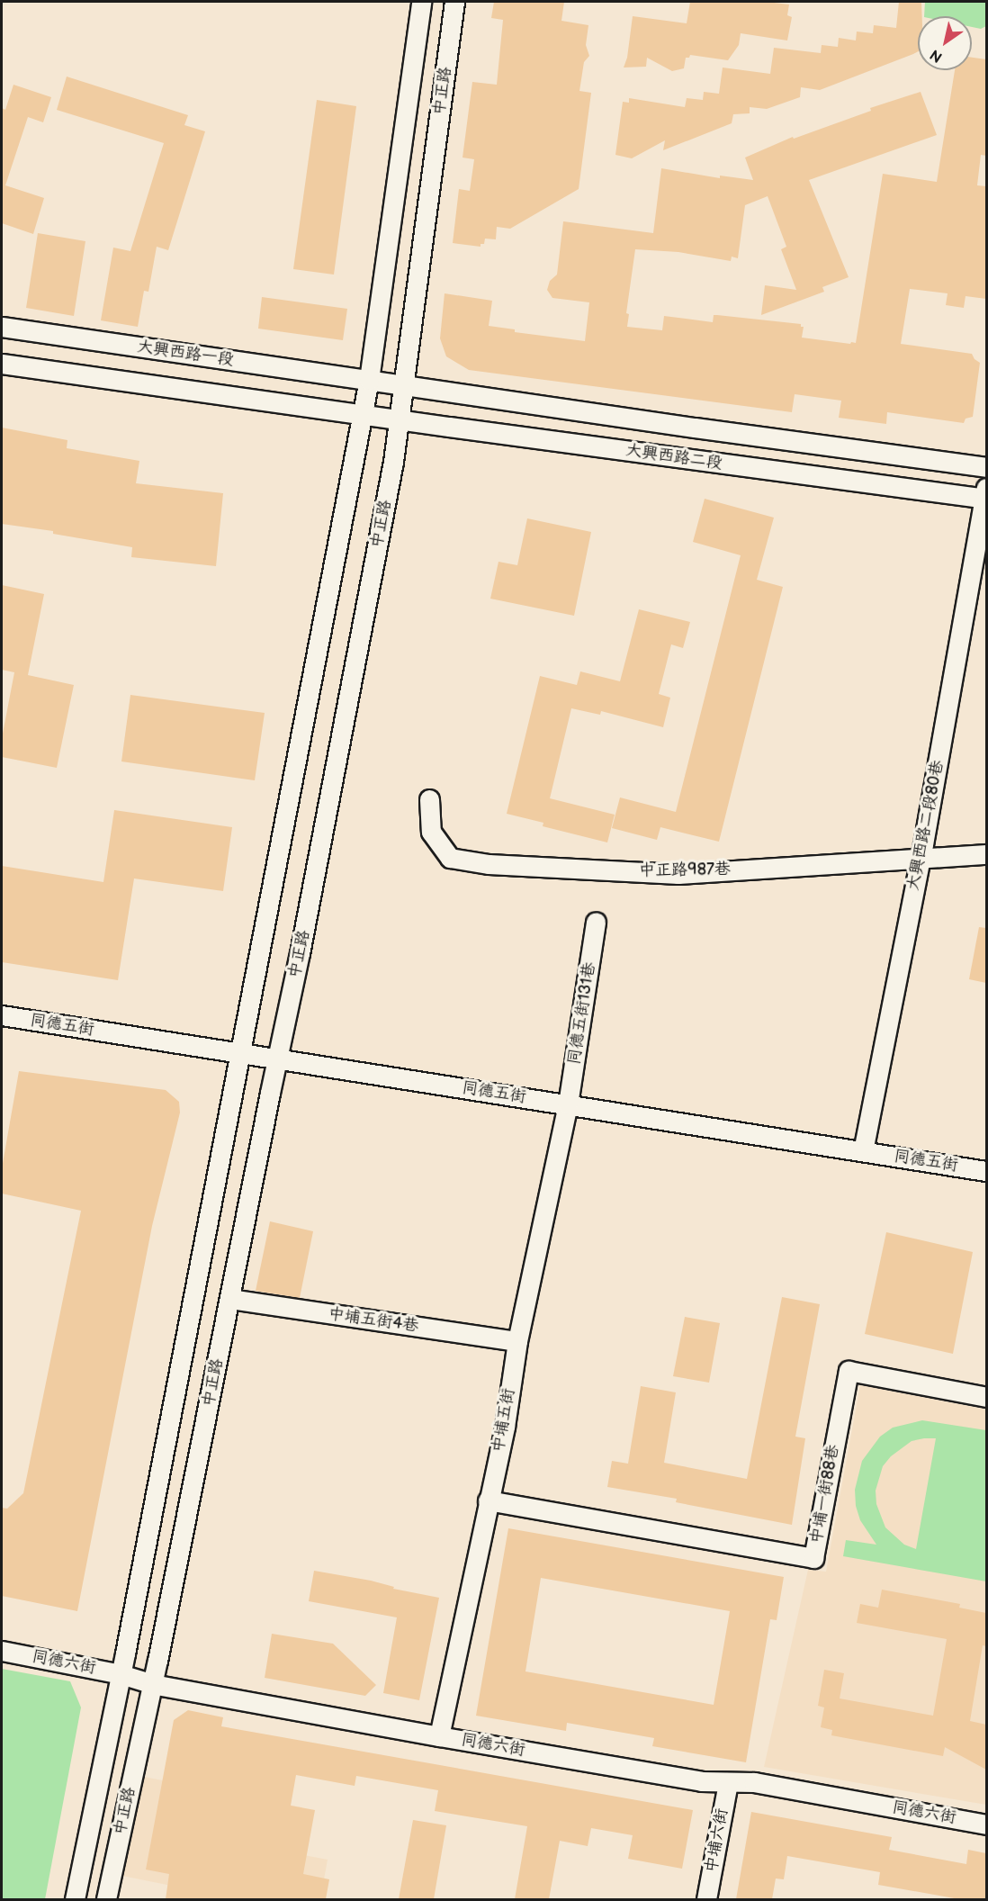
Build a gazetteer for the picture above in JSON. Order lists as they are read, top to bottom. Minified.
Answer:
{"streets":{"street":["中正路","大興西路一段","大興西路二段","大興西路二段80巷","中正路987巷","同德五街131巷","同德五街","中埔五街4巷","中埔五街","中埔一街88巷","同德六街","中埔六街"]},"crossings":[["中正路","大興西路一段"],["中正路","大興西路二段"],["中正路","同德五街"],["中正路","中埔五街4巷"],["中正路","同德六街"],["大興西路一段","大興西路二段"],["大興西路二段","大興西路二段80巷"],["大興西路二段80巷","中正路987巷"],["大興西路二段80巷","同德五街"],["同德五街131巷","同德五街"],["同德五街131巷","中埔五街"],["同德五街","中埔五街"],["中埔五街4巷","中埔五街"],["中埔五街","中埔一街88巷"],["中埔五街","同德六街"],["同德六街","中埔六街"]],"north":"bottom left"}
